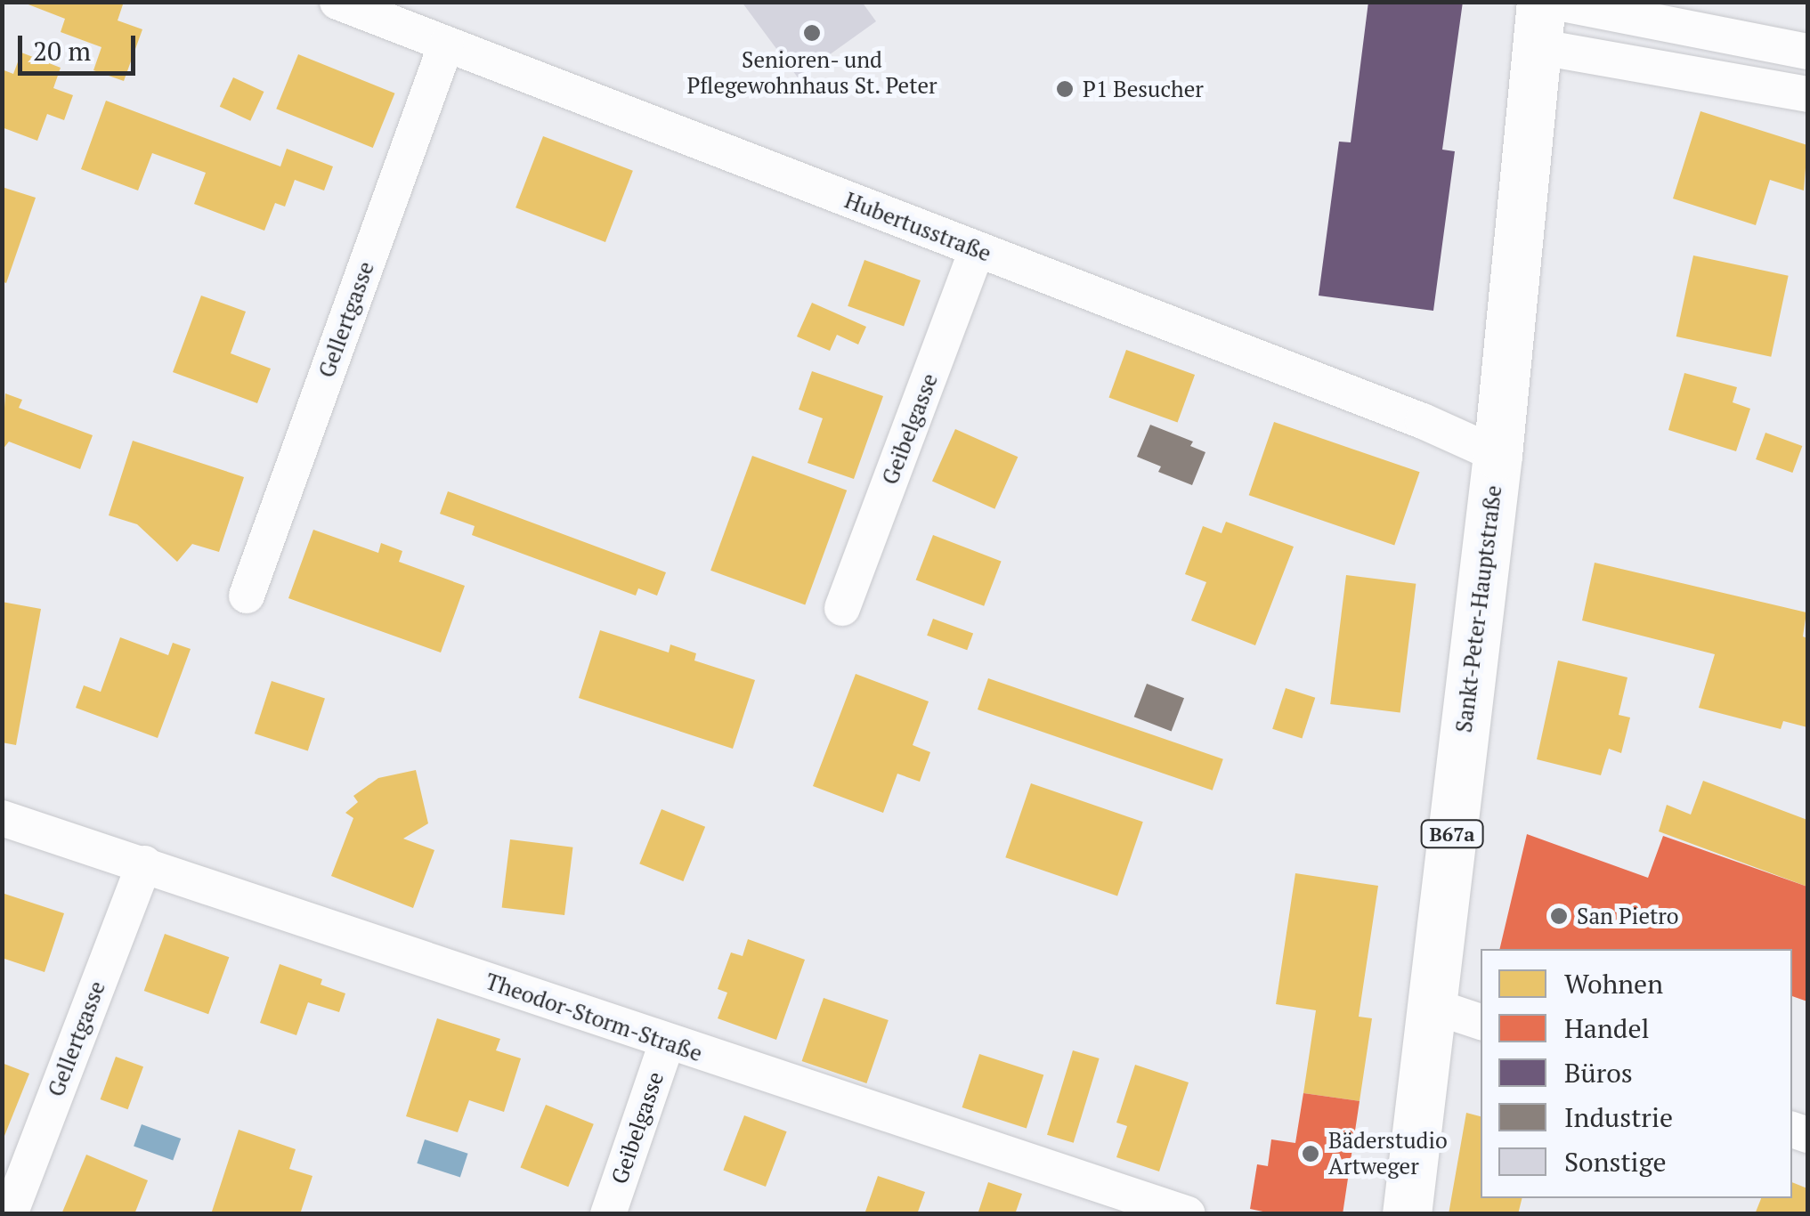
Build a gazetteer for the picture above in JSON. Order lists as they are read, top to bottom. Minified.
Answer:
{"streets":{"main road":["Sankt-Peter-Hauptstraße","B67a"],"street":["Hubertusstraße","Gellertgasse","Geibelgasse","Theodor-Storm-Straße"]},"crossings":[["Hubertusstraße","Gellertgasse"],["Hubertusstraße","Geibelgasse"],["Hubertusstraße","Sankt-Peter-Hauptstraße"],["Gellertgasse","Theodor-Storm-Straße"],["Geibelgasse","Theodor-Storm-Straße"]],"places":["Senioren- und Pflegewohnhaus St. Peter","P1 Besucher","San Pietro","Bäderstudio Artweger"],"legend":["Wohnen","Handel","Büros","Industrie","Sonstige"],"scale_bar":"20 m"}
